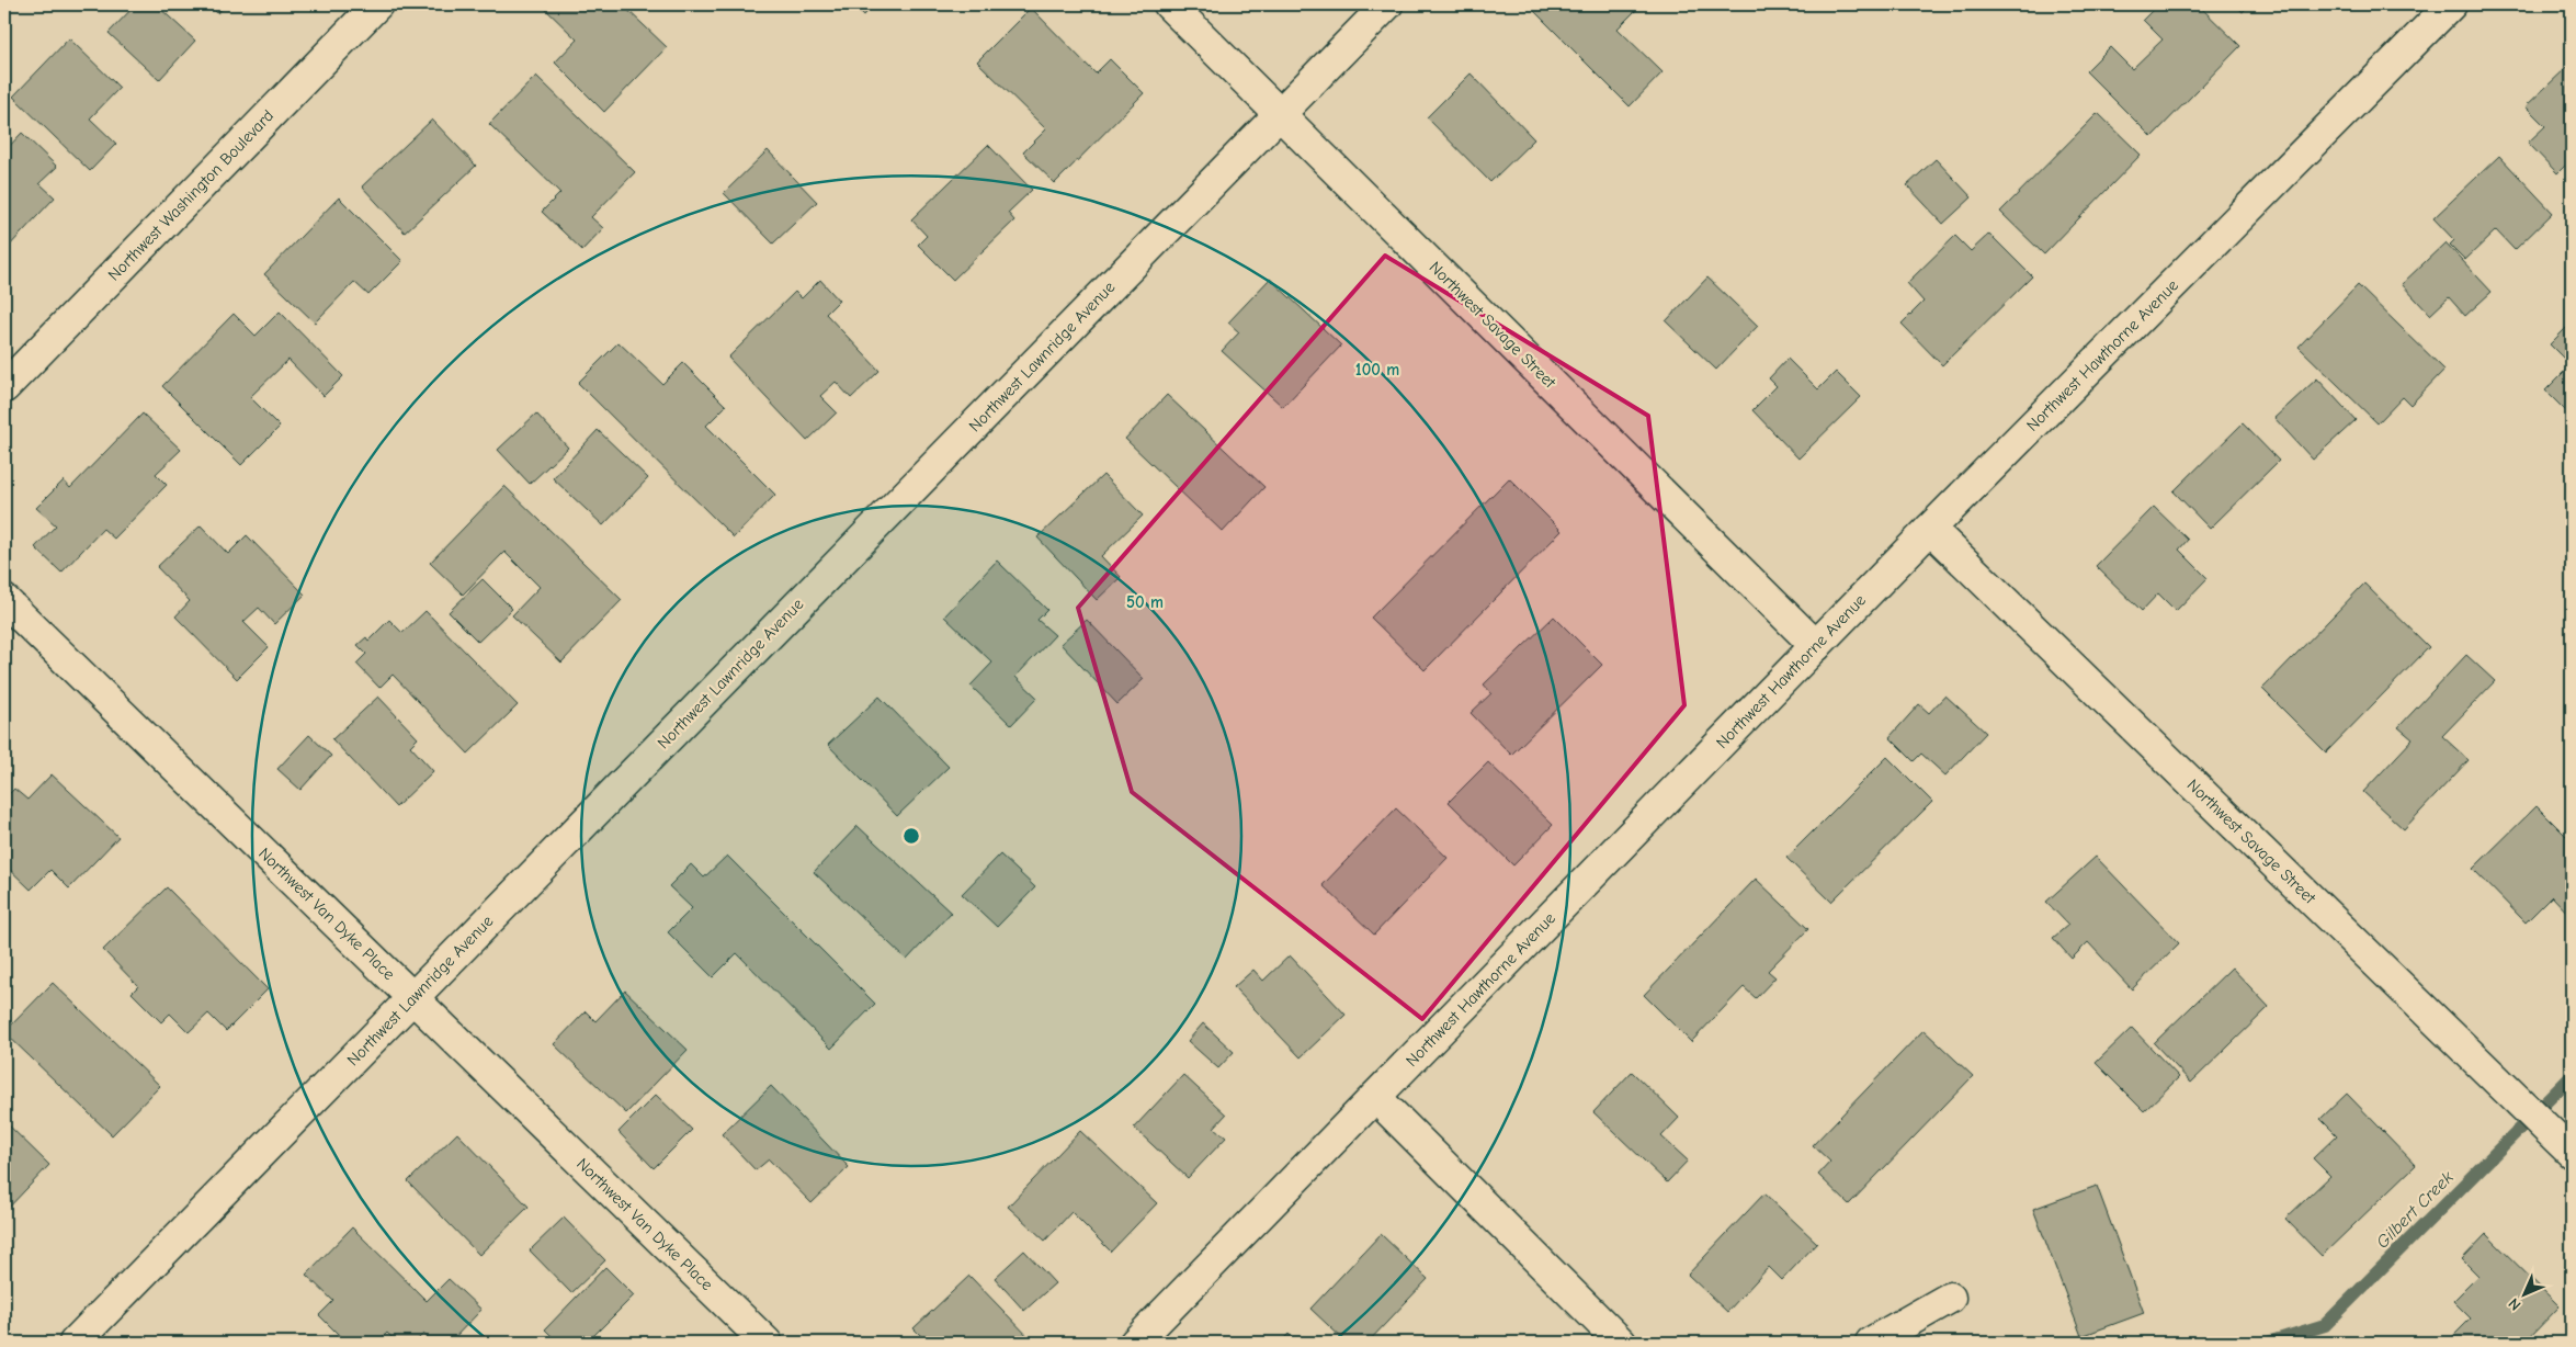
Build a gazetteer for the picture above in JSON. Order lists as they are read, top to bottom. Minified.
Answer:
{"streets":{"street":["Northwest Washington Boulevard","Northwest Savage Street","Northwest Hawthorne Avenue","Northwest Lawnridge Avenue","Northwest Van Dyke Place"]},"crossings":[["Northwest Savage Street","Northwest Hawthorne Avenue"],["Northwest Savage Street","Northwest Lawnridge Avenue"],["Northwest Lawnridge Avenue","Northwest Van Dyke Place"]],"water":["Gilbert Creek"],"north":"bottom left","rings":["100 m","50 m"]}
